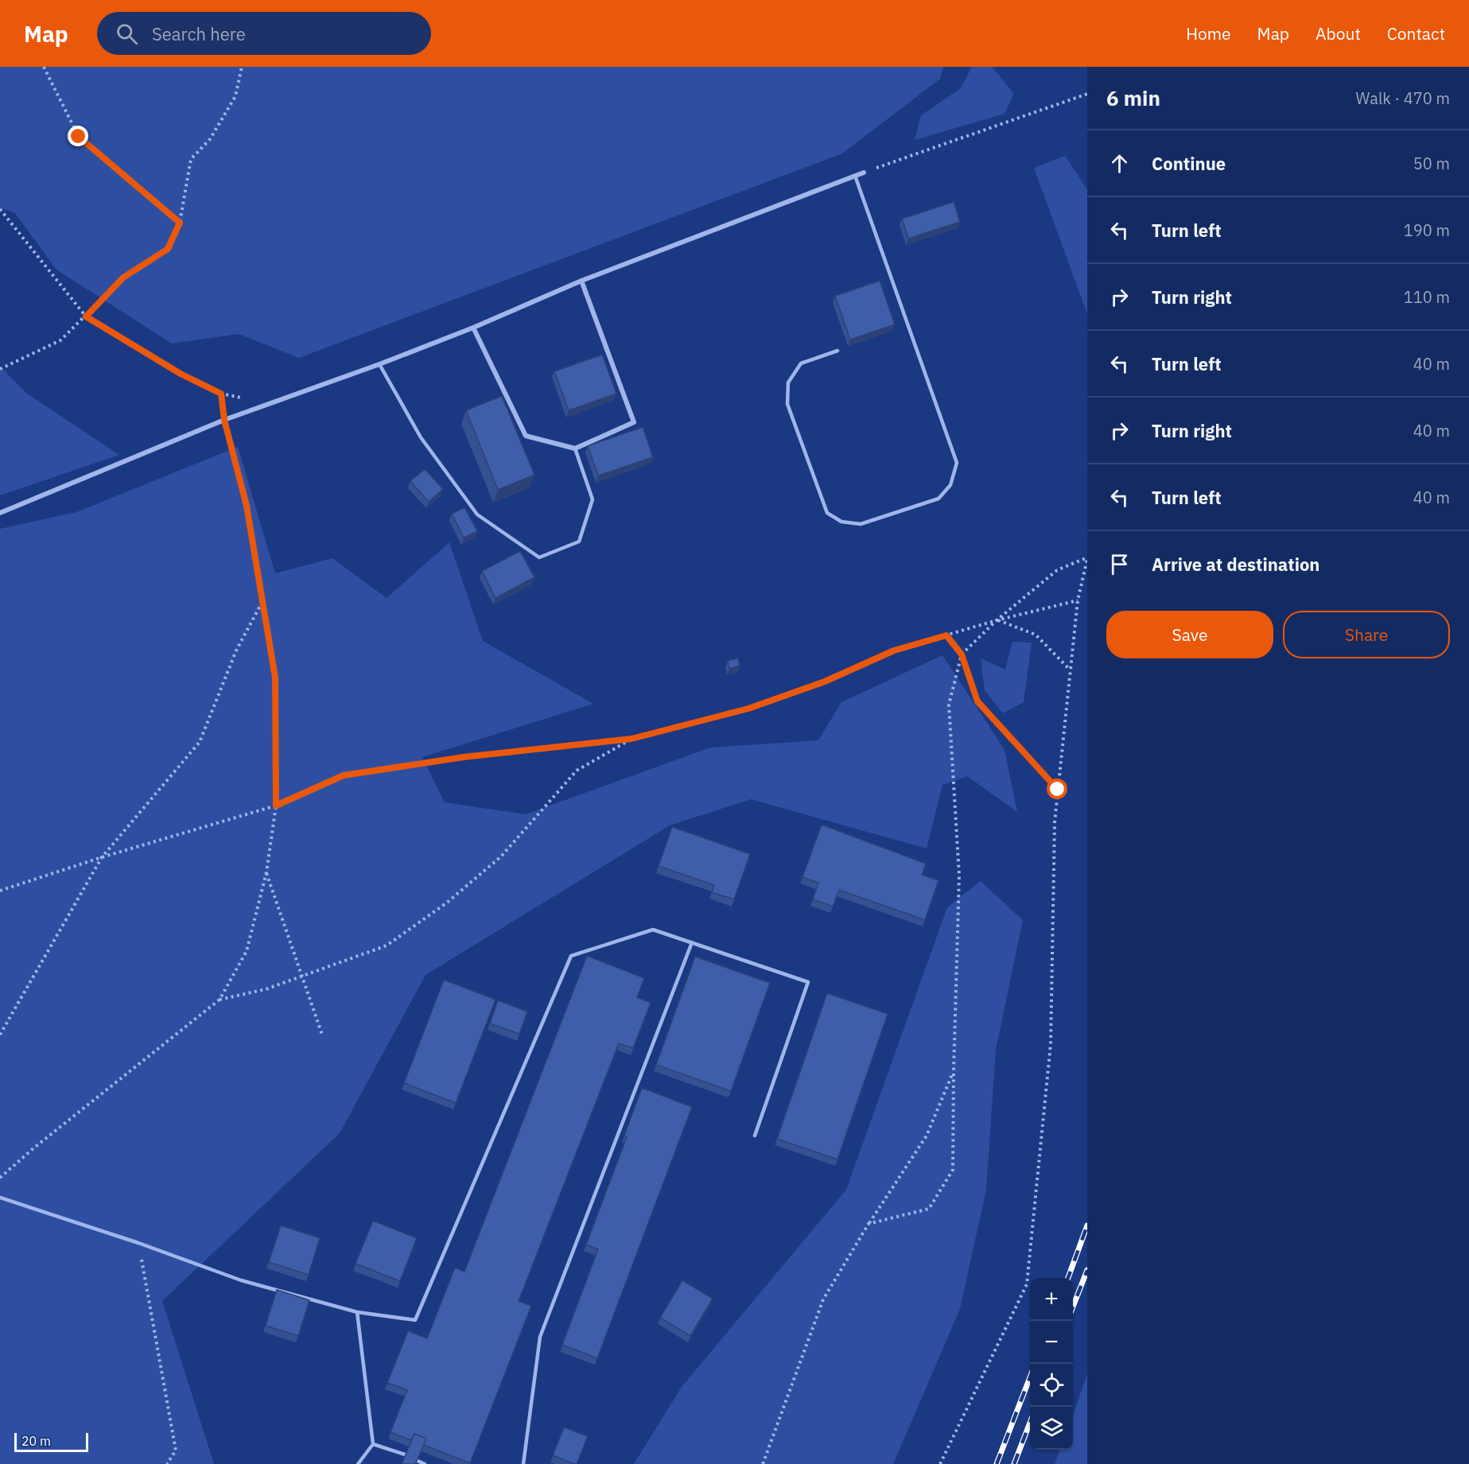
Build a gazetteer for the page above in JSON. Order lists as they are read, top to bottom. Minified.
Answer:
{"scale_bar":"20 m","page":{"header":"Map","search":"Search here","nav":["Home","Map","About","Contact"],"heading":["6 min","Walk · 470 m"],"list":[["Continue","50 m"],["Turn left","190 m"],["Turn right","110 m"],["Turn left","40 m"],["Turn right","40 m"],["Turn left","40 m"],"Arrive at destination"],"buttons":["Save","Share"],"map_buttons":["+","−"],"scale":"20 m"}}
